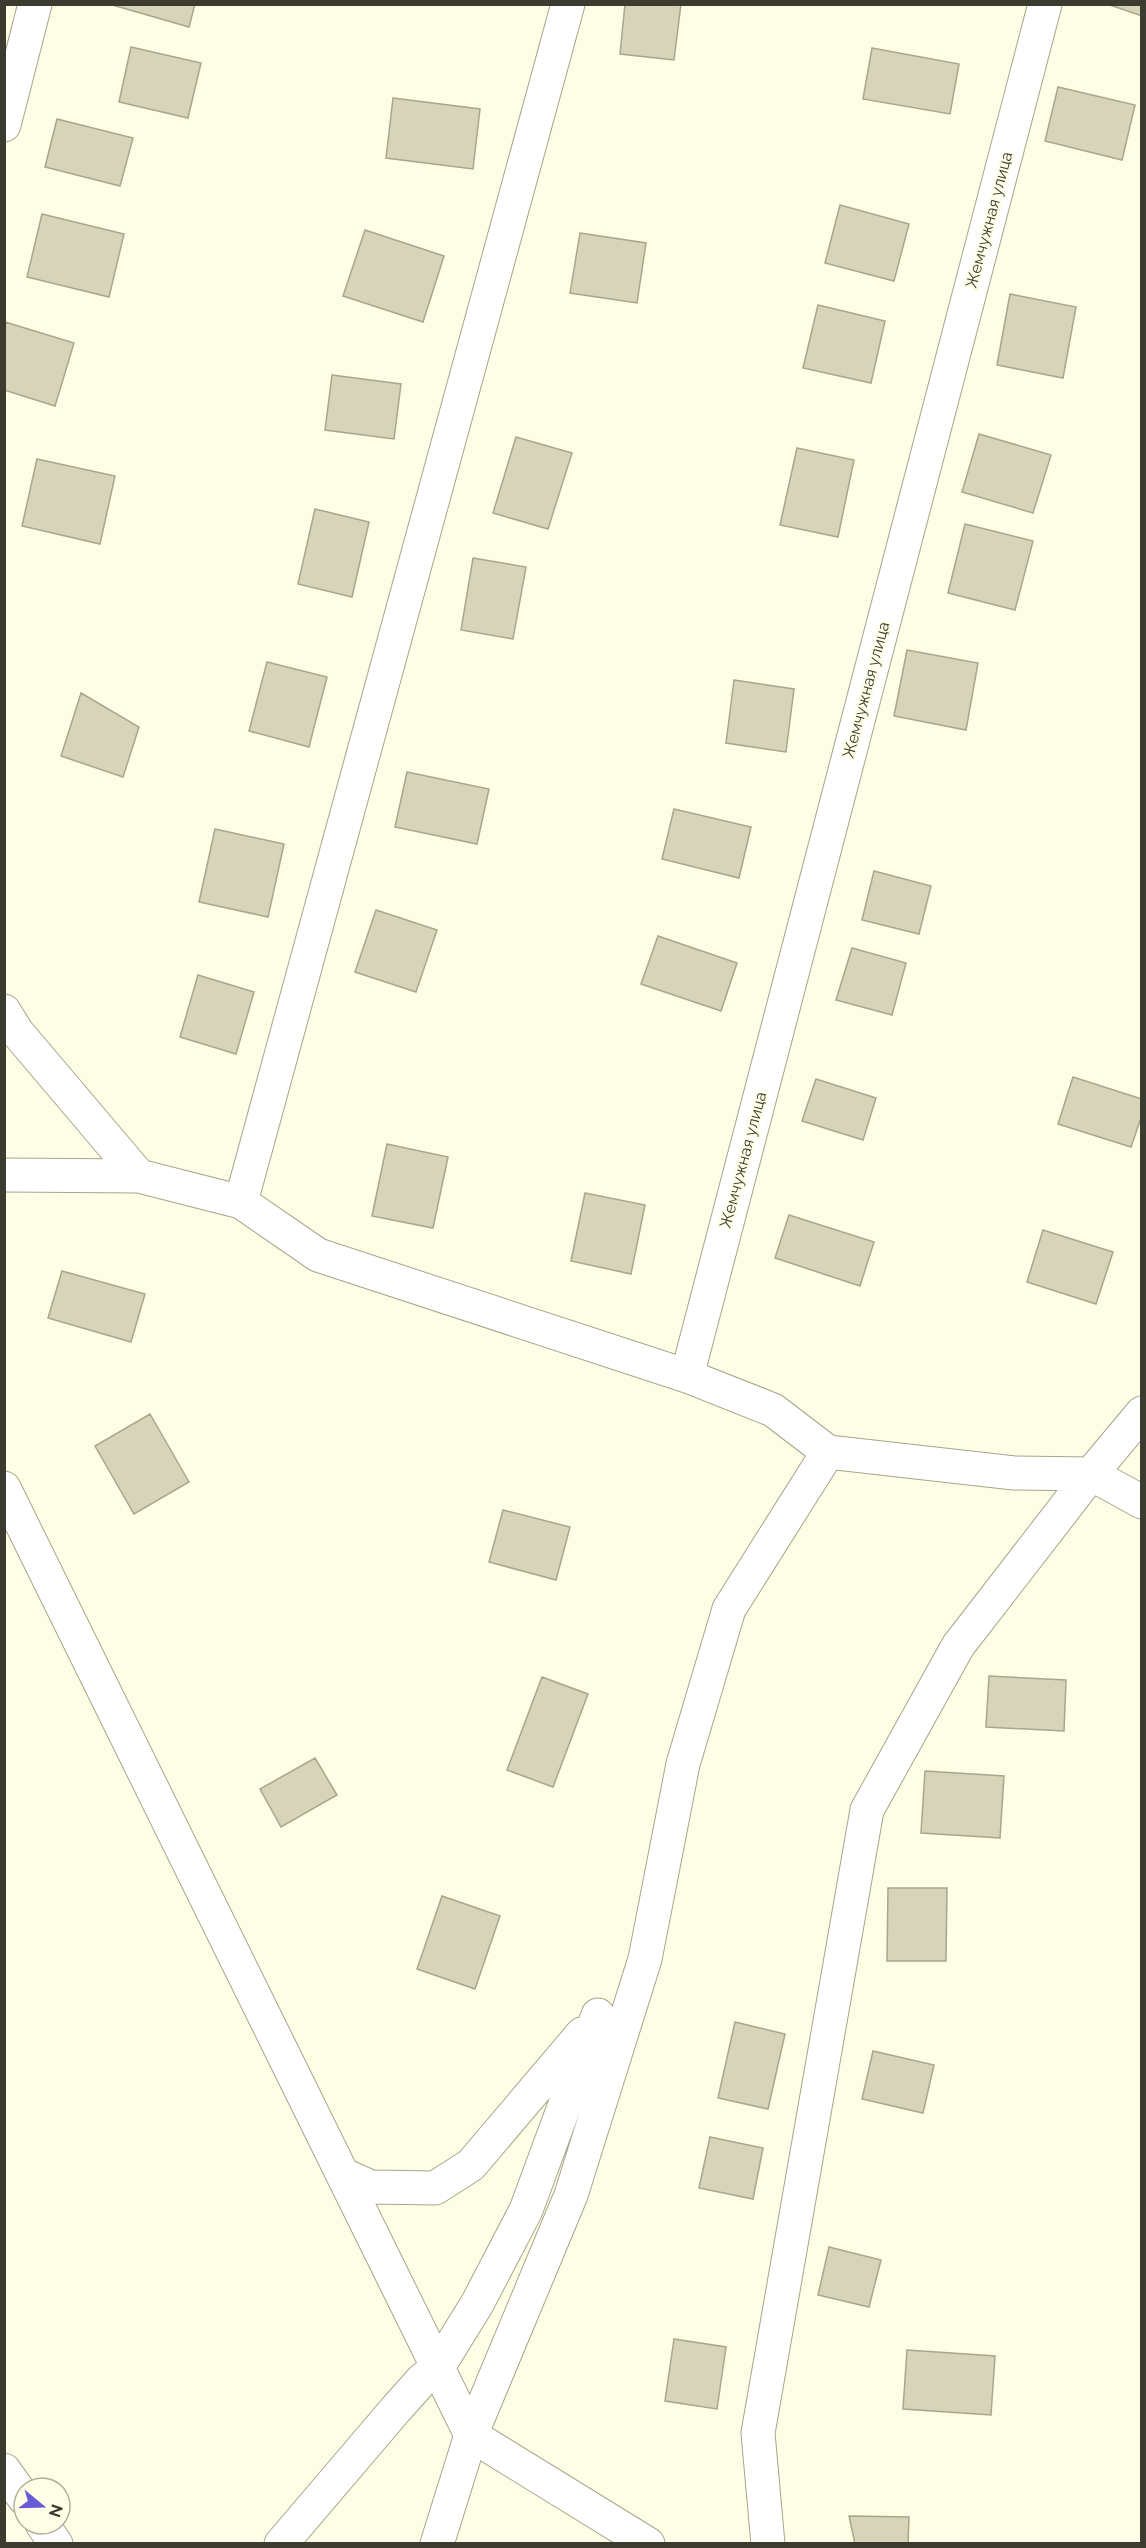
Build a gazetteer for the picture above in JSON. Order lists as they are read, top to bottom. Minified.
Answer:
{"streets":{"street":["Жемчужная улица"]},"north":"right"}
